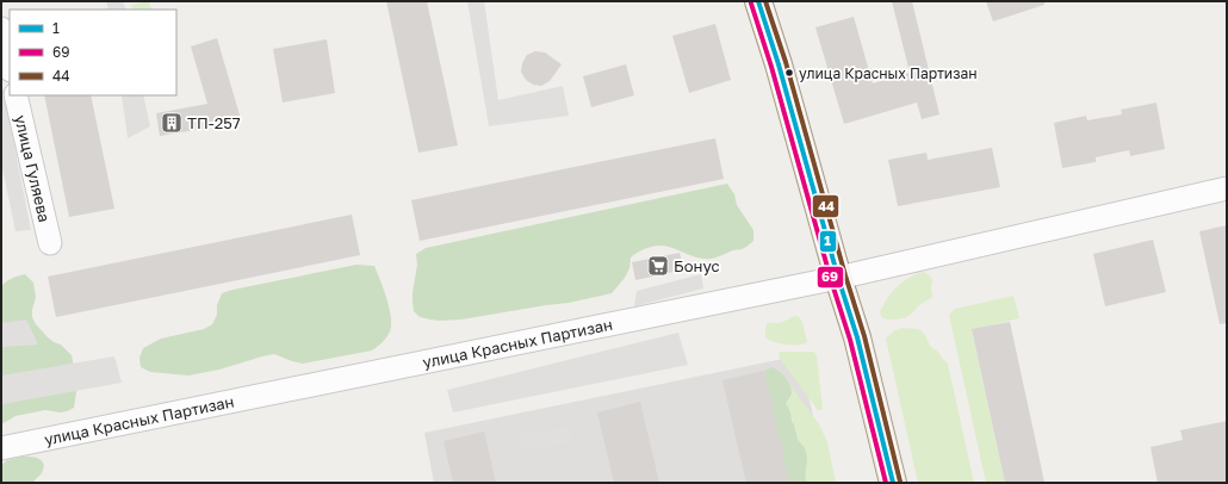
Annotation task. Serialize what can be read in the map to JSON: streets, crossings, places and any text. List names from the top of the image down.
{
  "streets": {
    "street": ["улица Гуляева", "улица Красных Партизан"]
  },
  "places": {
    "other": ["улица Красных Партизан"],
    "building": ["ТП-257"],
    "supermarket": ["Бонус"]
  },
  "lines": ["transit line 1", "transit line 44", "transit line 69"],
  "legend": ["1", "69", "44"]
}
